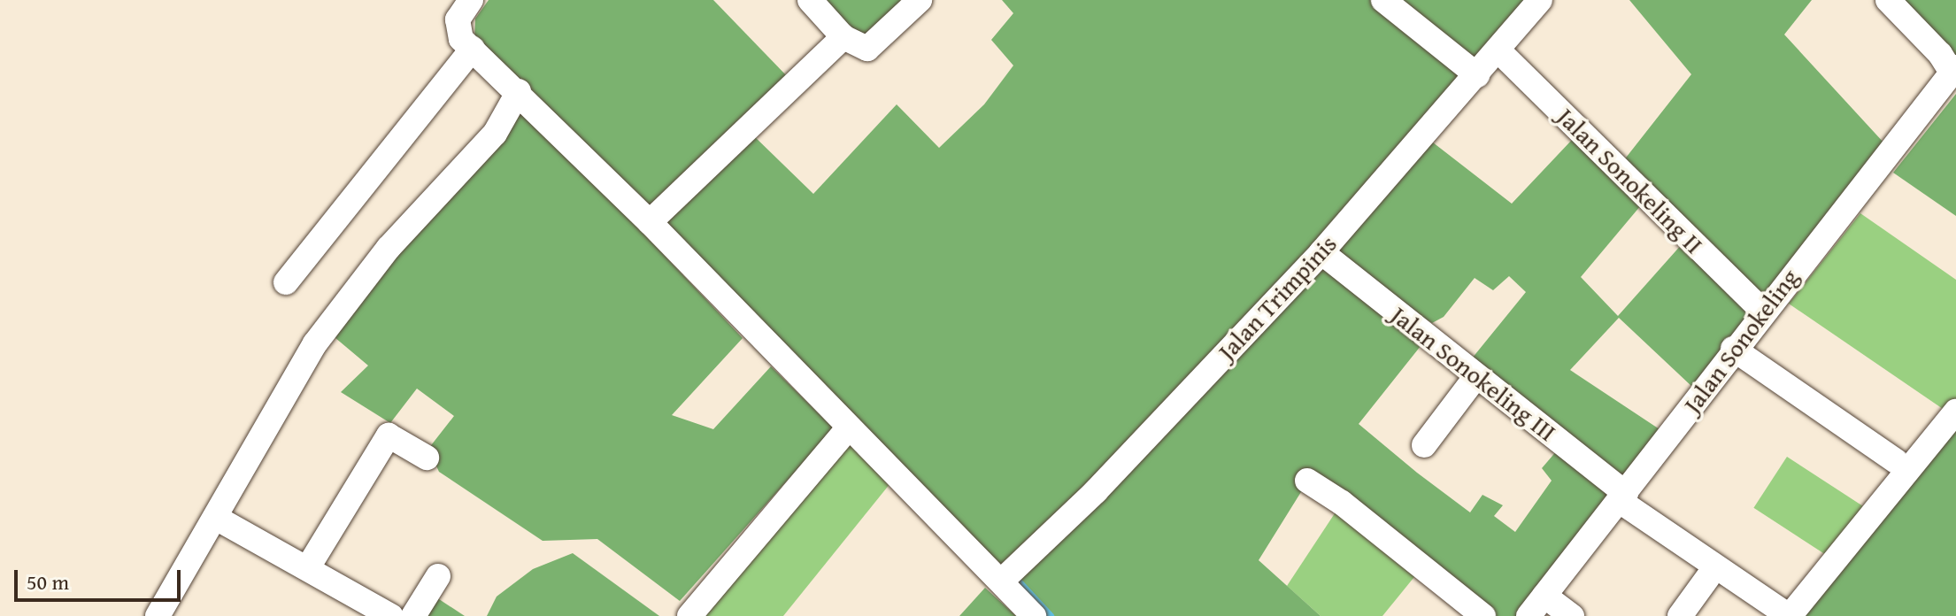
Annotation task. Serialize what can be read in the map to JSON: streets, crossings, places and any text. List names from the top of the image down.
{
  "streets": {
    "street": [
      "Jalan Sonokeling II",
      "Jalan Trimpinis",
      "Jalan Sonokeling",
      "Jalan Sonokeling III"
    ]
  },
  "crossings": [
    ["Jalan Sonokeling II", "Jalan Trimpinis"],
    ["Jalan Sonokeling II", "Jalan Sonokeling"],
    ["Jalan Trimpinis", "Jalan Sonokeling III"],
    ["Jalan Sonokeling", "Jalan Sonokeling III"]
  ],
  "scale_bar": "50 m"
}
